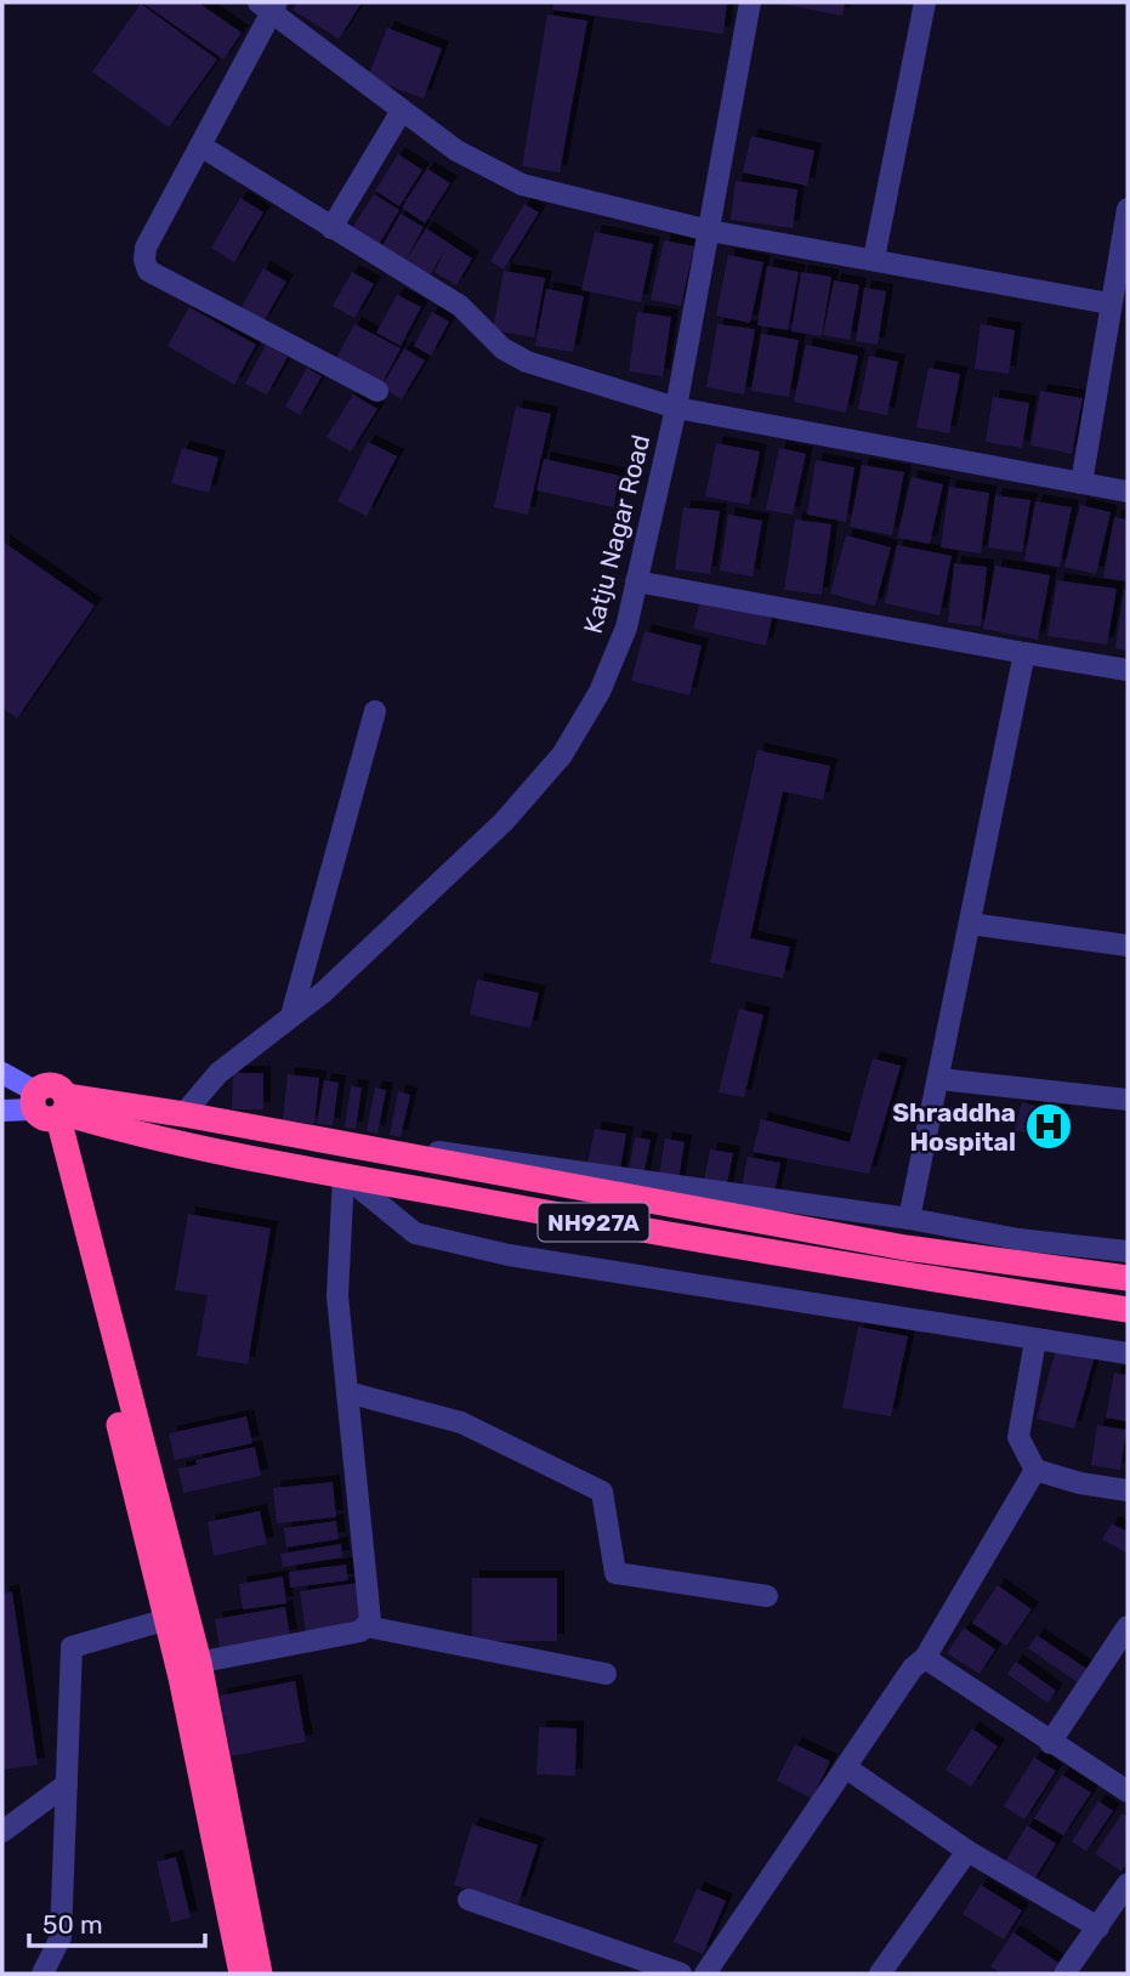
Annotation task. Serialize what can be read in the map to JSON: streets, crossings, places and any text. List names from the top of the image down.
{
  "streets": {
    "highway": ["NH927A"],
    "street": ["Katju Nagar Road"]
  },
  "crossings": [
    ["Katju Nagar Road", "NH927A"]
  ],
  "places": {
    "hospital": ["Shraddha Hospital"]
  },
  "scale_bar": "50 m"
}
